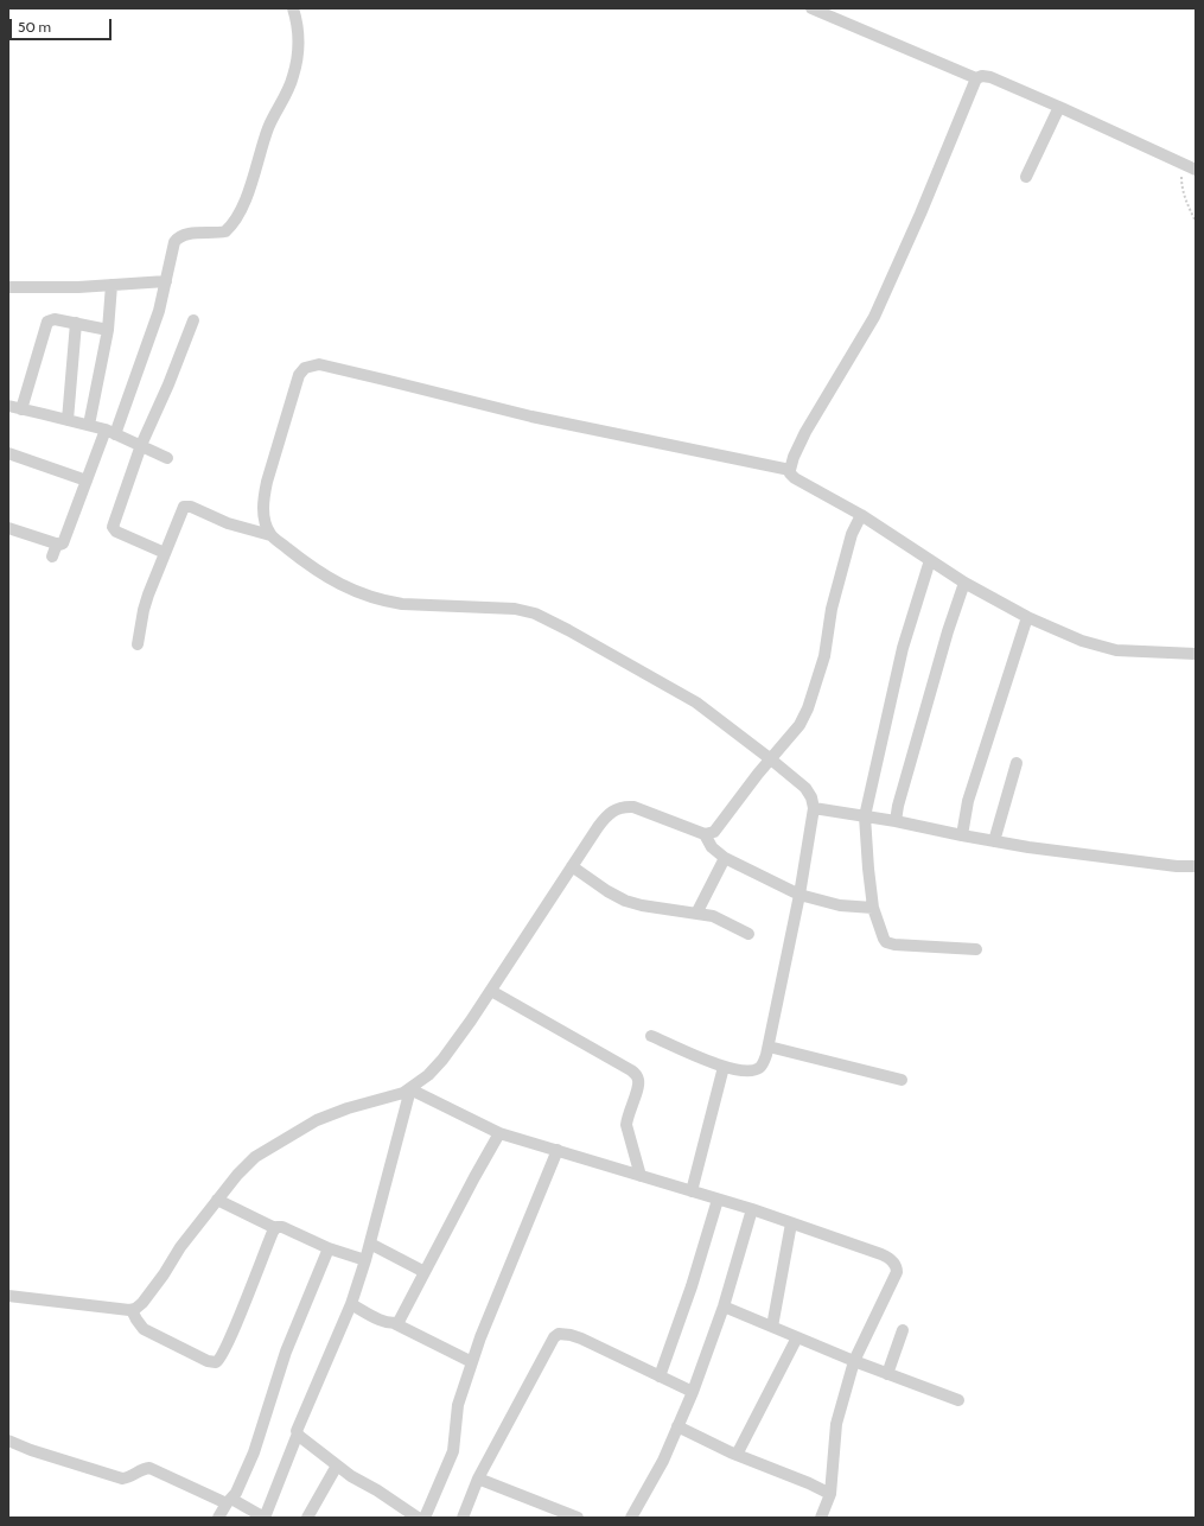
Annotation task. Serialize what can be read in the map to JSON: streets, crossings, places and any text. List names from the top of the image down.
{
  "scale_bar": "50 m"
}
